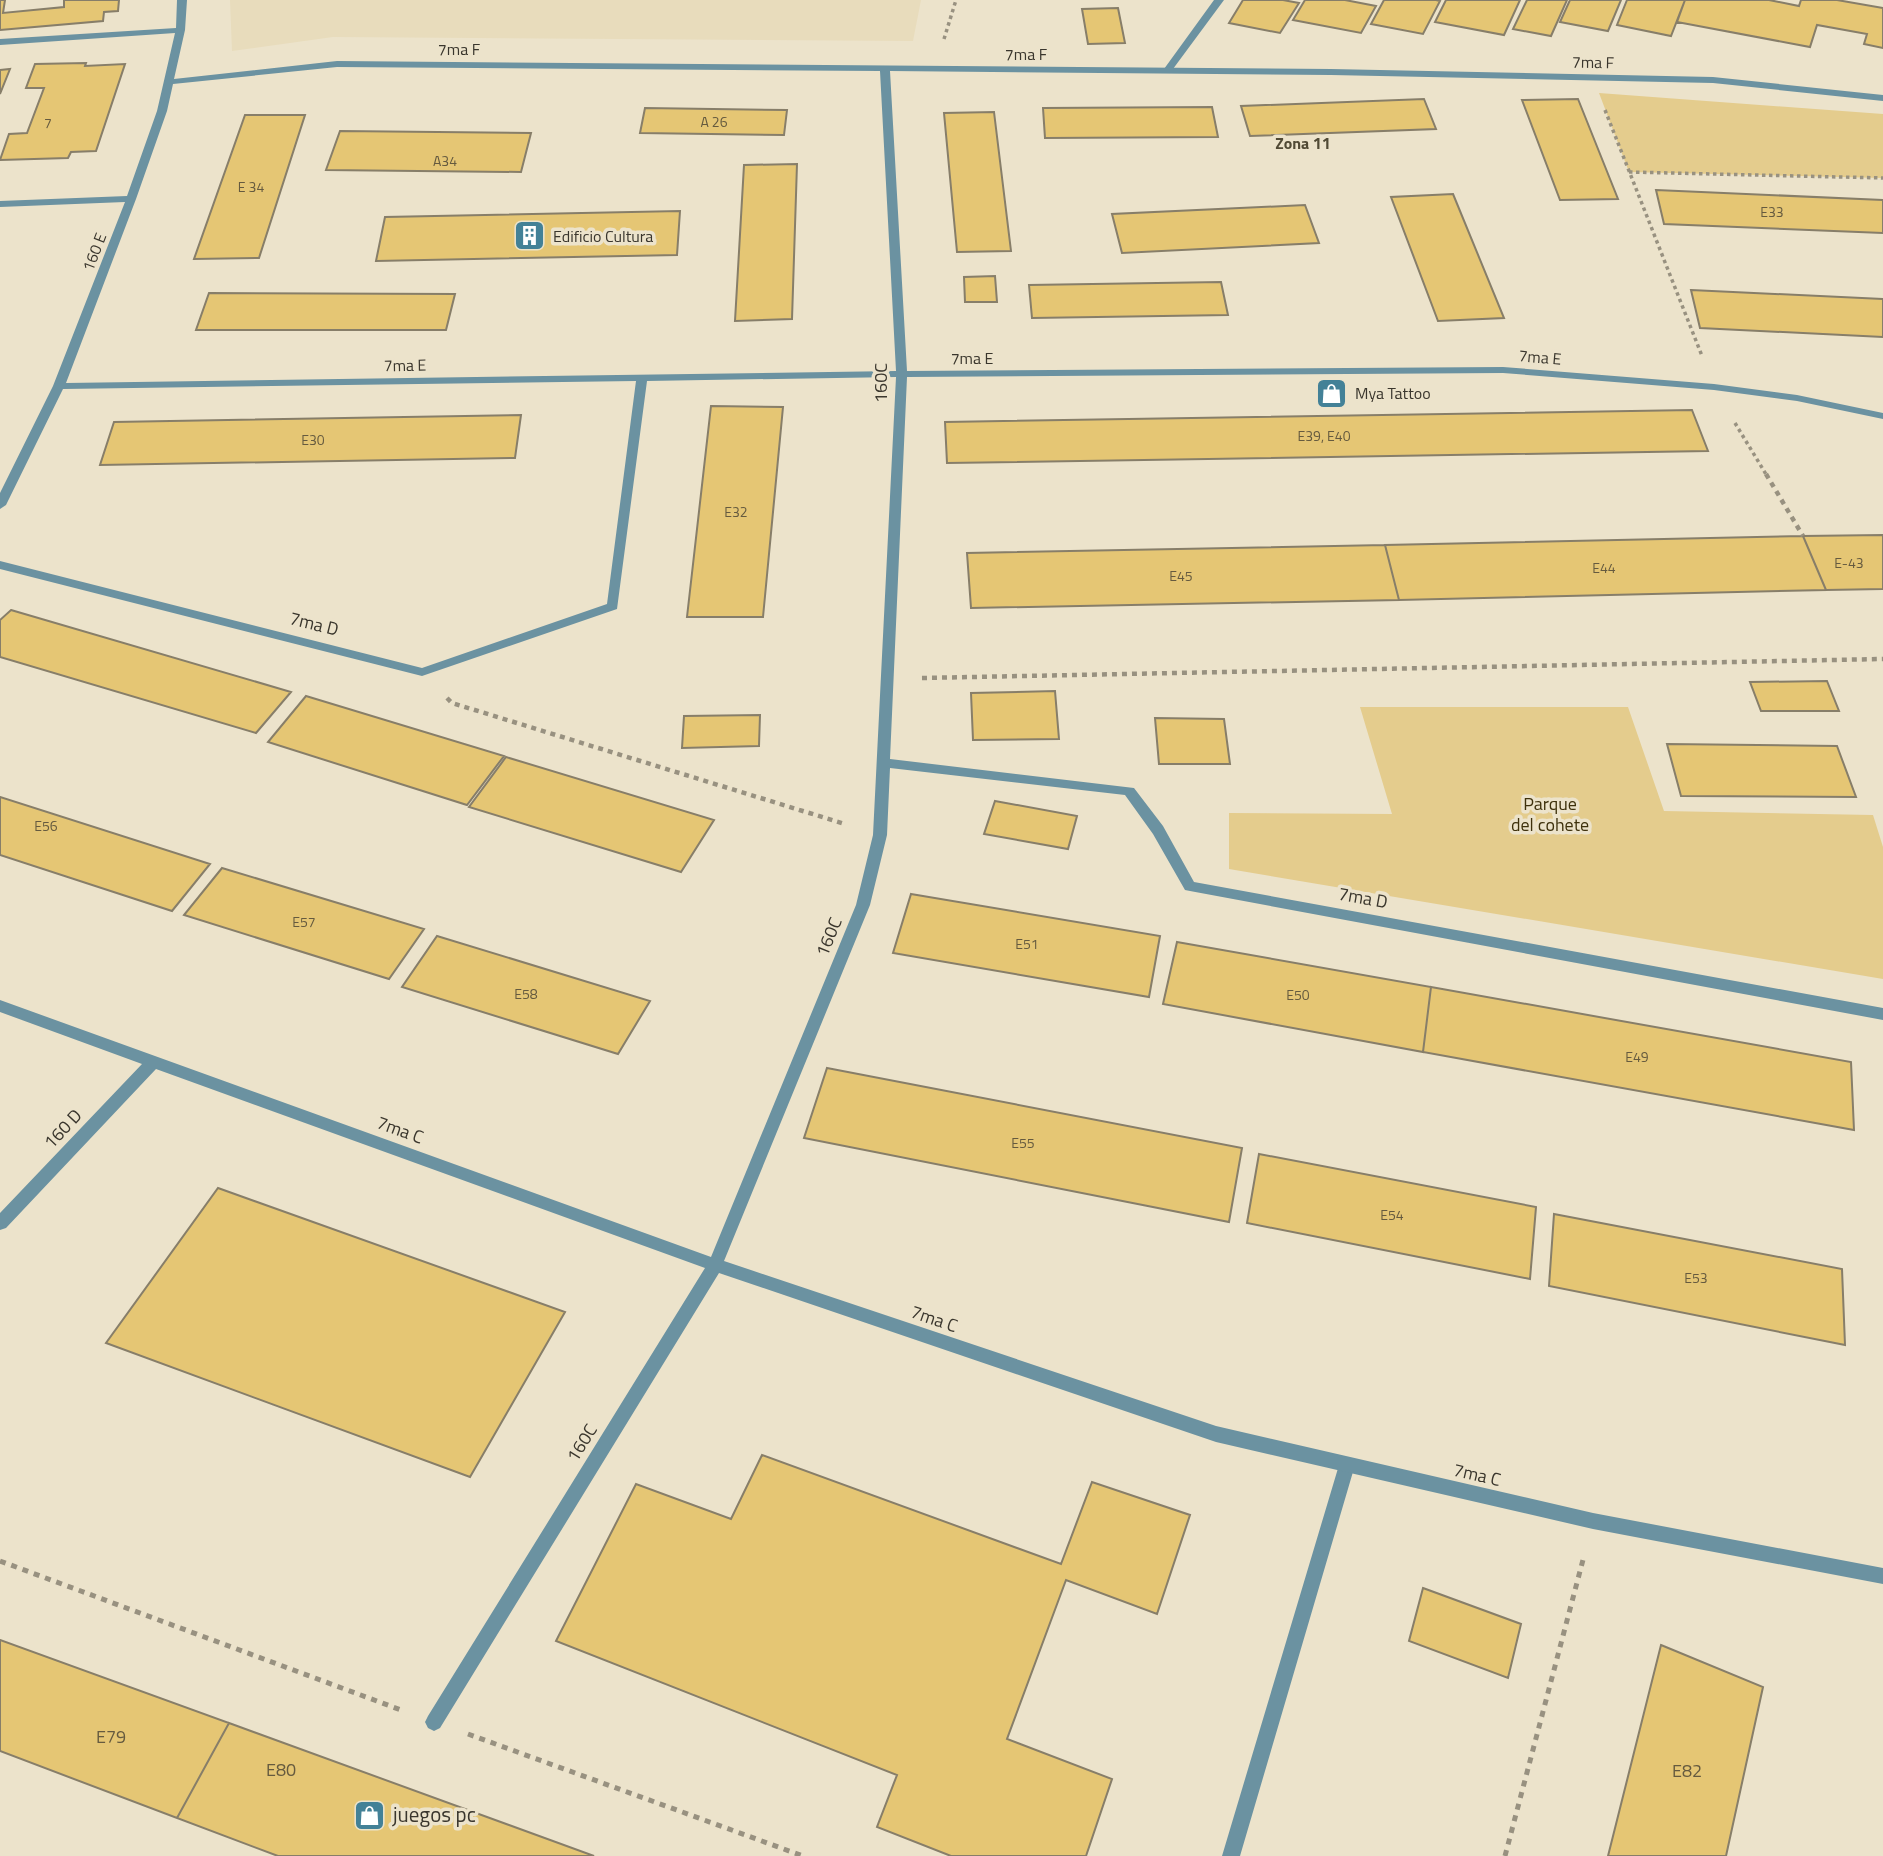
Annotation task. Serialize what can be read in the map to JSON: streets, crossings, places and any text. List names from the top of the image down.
{
  "streets": {
    "street": [
      "7ma F",
      "160 E",
      "7ma E",
      "160C",
      "7ma D",
      "160 D",
      "7ma C"
    ]
  },
  "crossings": [
    ["7ma F", "160 E"],
    ["7ma F", "160C"],
    ["160 E", "7ma E"],
    ["7ma E", "160C"],
    ["160C", "7ma D"],
    ["160C", "7ma C"],
    ["160 D", "7ma C"]
  ],
  "districts": ["Zona 11"],
  "parks": ["Parque del cohete"],
  "places": {
    "building": ["Edificio Cultura"],
    "shop": ["Mya Tattoo", "juegos pc"]
  },
  "house_numbers": [
    "A 26",
    "7",
    "A34",
    "E 34",
    "E33",
    "E39, E40",
    "E30",
    "E32",
    "E-43",
    "E44",
    "E45",
    "E56",
    "E57",
    "E51",
    "E58",
    "E50",
    "E49",
    "E55",
    "E54",
    "E53",
    "E79",
    "E80",
    "E82"
  ]
}
